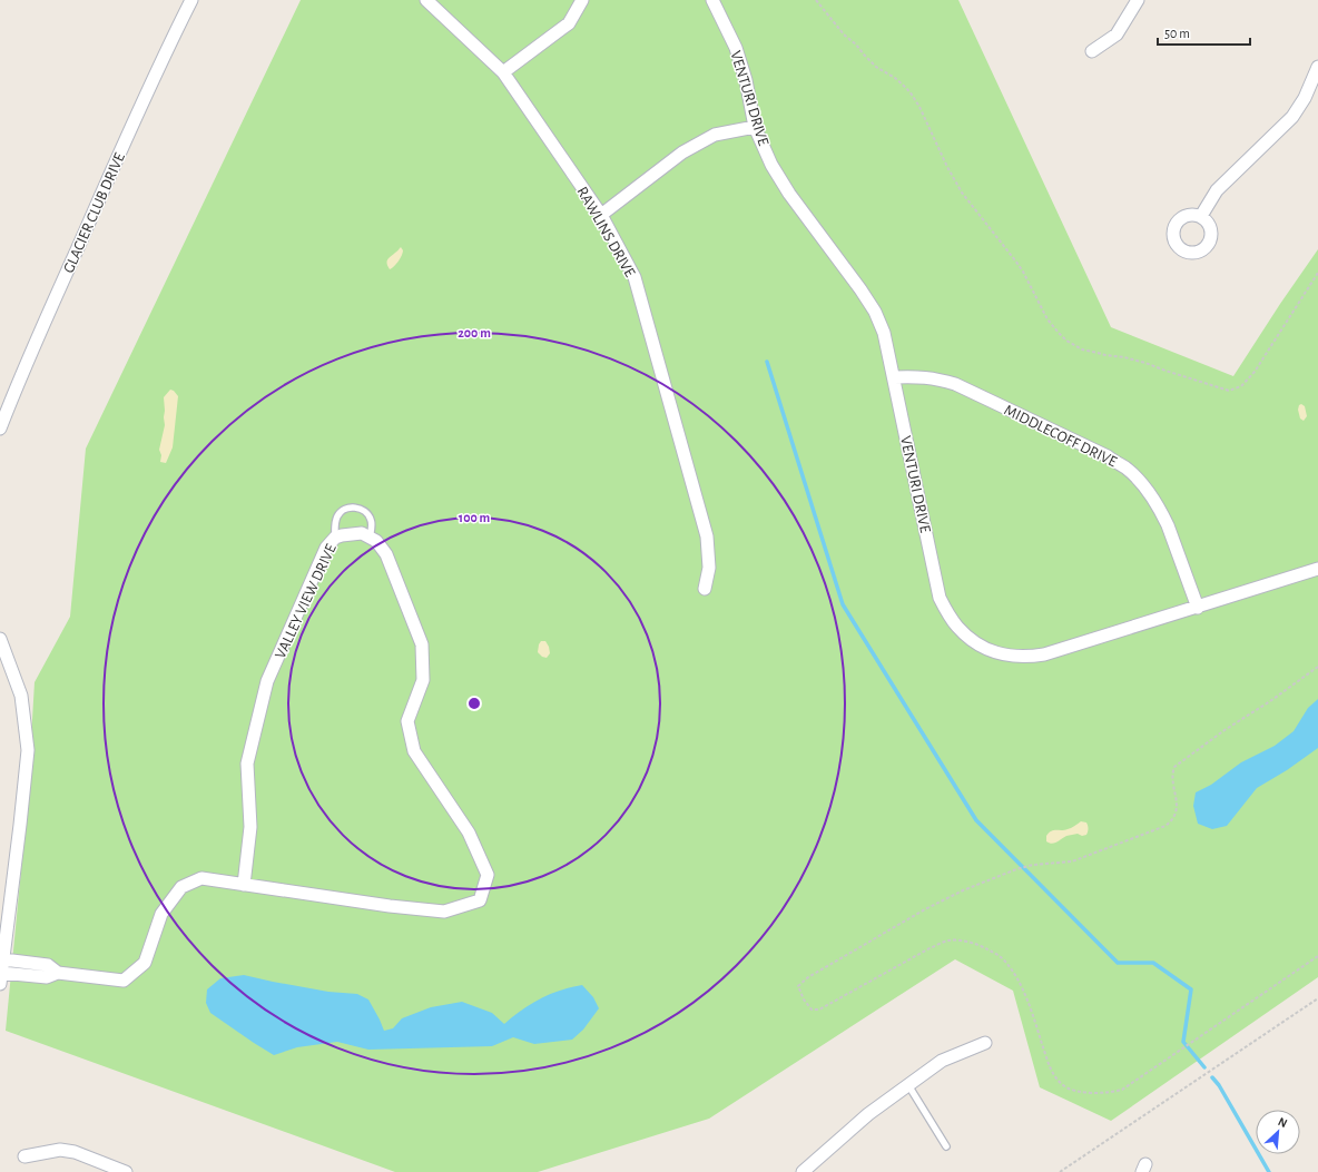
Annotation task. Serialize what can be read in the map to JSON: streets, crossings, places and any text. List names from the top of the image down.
{
  "streets": {
    "street": [
      "VENTURI DRIVE",
      "GLACIER CLUB DRIVE",
      "RAWLINS DRIVE",
      "MIDDLECOFF DRIVE",
      "VALLEY VIEW DRIVE"
    ]
  },
  "crossings": [
    ["VENTURI DRIVE", "MIDDLECOFF DRIVE"]
  ],
  "scale_bar": "50 m",
  "north": "top right",
  "rings": ["200 m", "100 m"]
}
